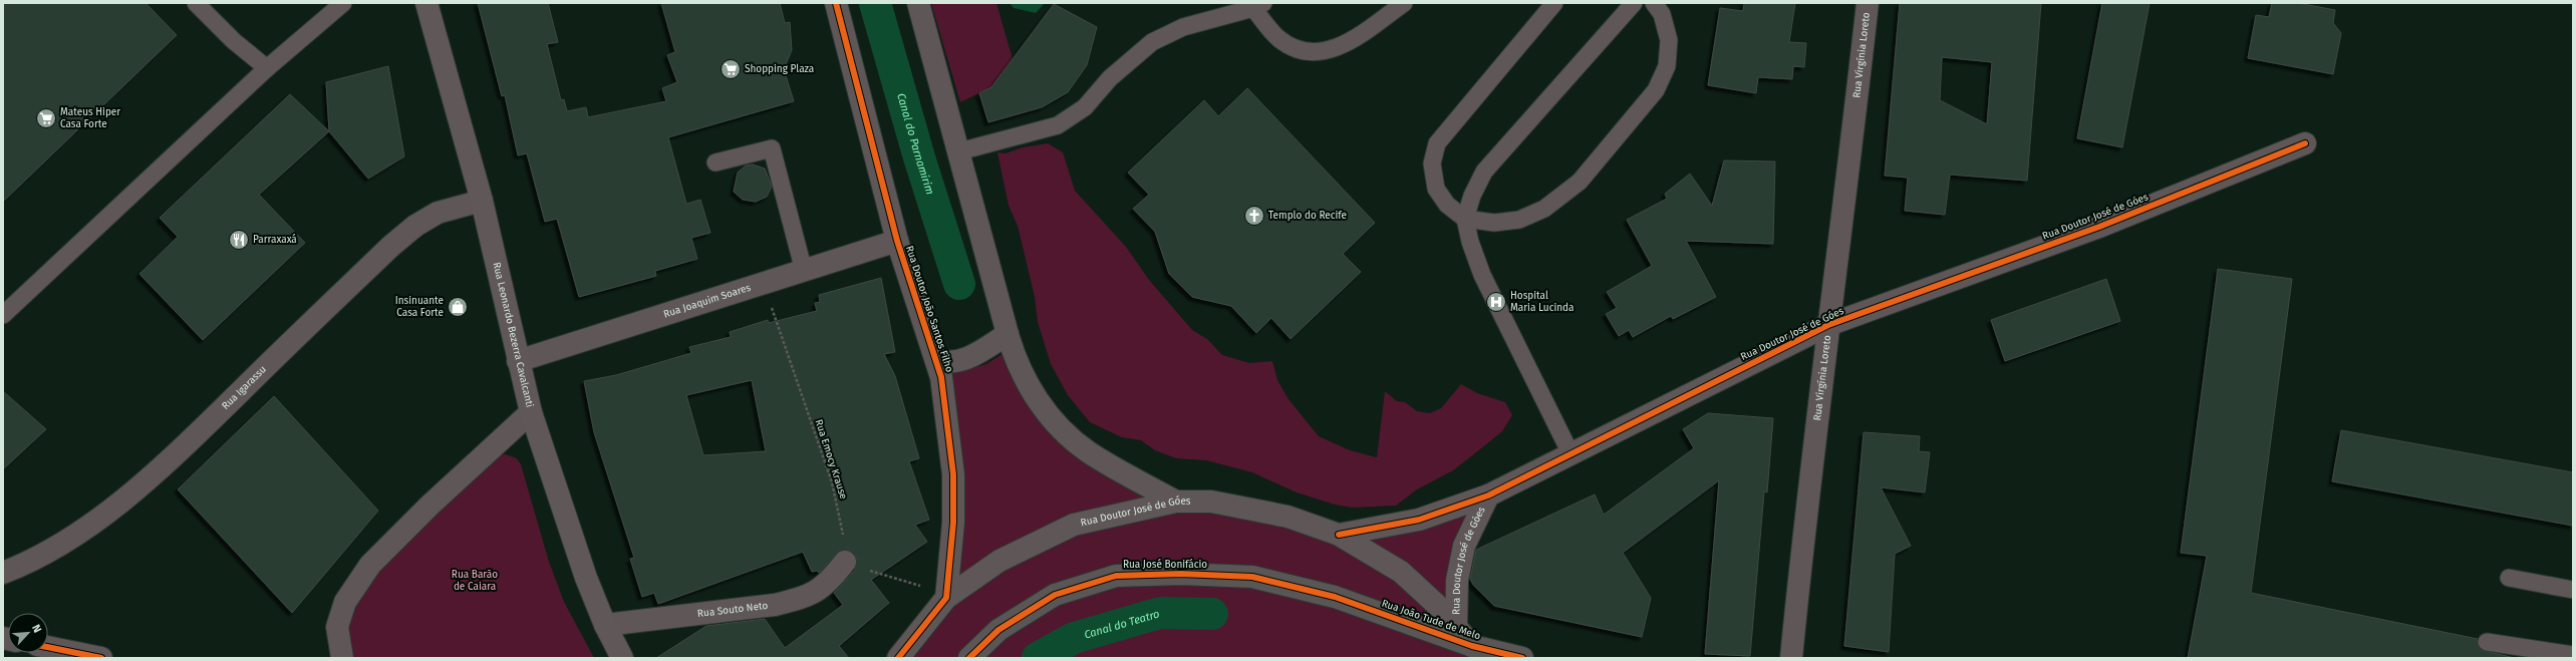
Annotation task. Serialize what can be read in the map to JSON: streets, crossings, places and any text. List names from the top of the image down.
{
  "streets": {
    "main road": ["Rua Leonardo Bezerra Cavalcanti", "Rua José Bonifácio", "Rua João Tude de Melo"],
    "street": [
      "Rua Virgínia Loreto",
      "Rua Doutor José de Góes",
      "Rua Joaquim Soares",
      "Rua Doutor João Santos Filho",
      "Rua Igarassu",
      "Rua Souto Neto"
    ],
    "path": ["Rua Emocy Krause"]
  },
  "crossings": [
    ["Rua Virgínia Loreto", "Rua Doutor José de Góes"],
    ["Rua Doutor José de Góes", "Rua Doutor João Santos Filho"],
    ["Rua Doutor José de Góes", "Rua João Tude de Melo"],
    ["Rua Joaquim Soares", "Rua Doutor João Santos Filho"],
    ["Rua Joaquim Soares", "Rua Leonardo Bezerra Cavalcanti"],
    ["Rua Joaquim Soares", "Rua Emocy Krause"],
    ["Rua Leonardo Bezerra Cavalcanti", "Rua Igarassu"],
    ["Rua Leonardo Bezerra Cavalcanti", "Rua Souto Neto"],
    ["Rua Emocy Krause", "Rua Souto Neto"],
    ["Rua José Bonifácio", "Rua João Tude de Melo"]
  ],
  "water": ["Canal do Parnamirim", "Canal do Teatro"],
  "parks": ["Rua Barão de Caiara"],
  "places": {
    "supermarket": ["Shopping Plaza", "Mateus Hiper Casa Forte"],
    "church": ["Templo do Recife"],
    "restaurant": ["Parraxaxá"],
    "hospital": ["Hospital Maria Lucinda"],
    "shop": ["Insinuante Casa Forte"]
  },
  "north": "top right"
}
